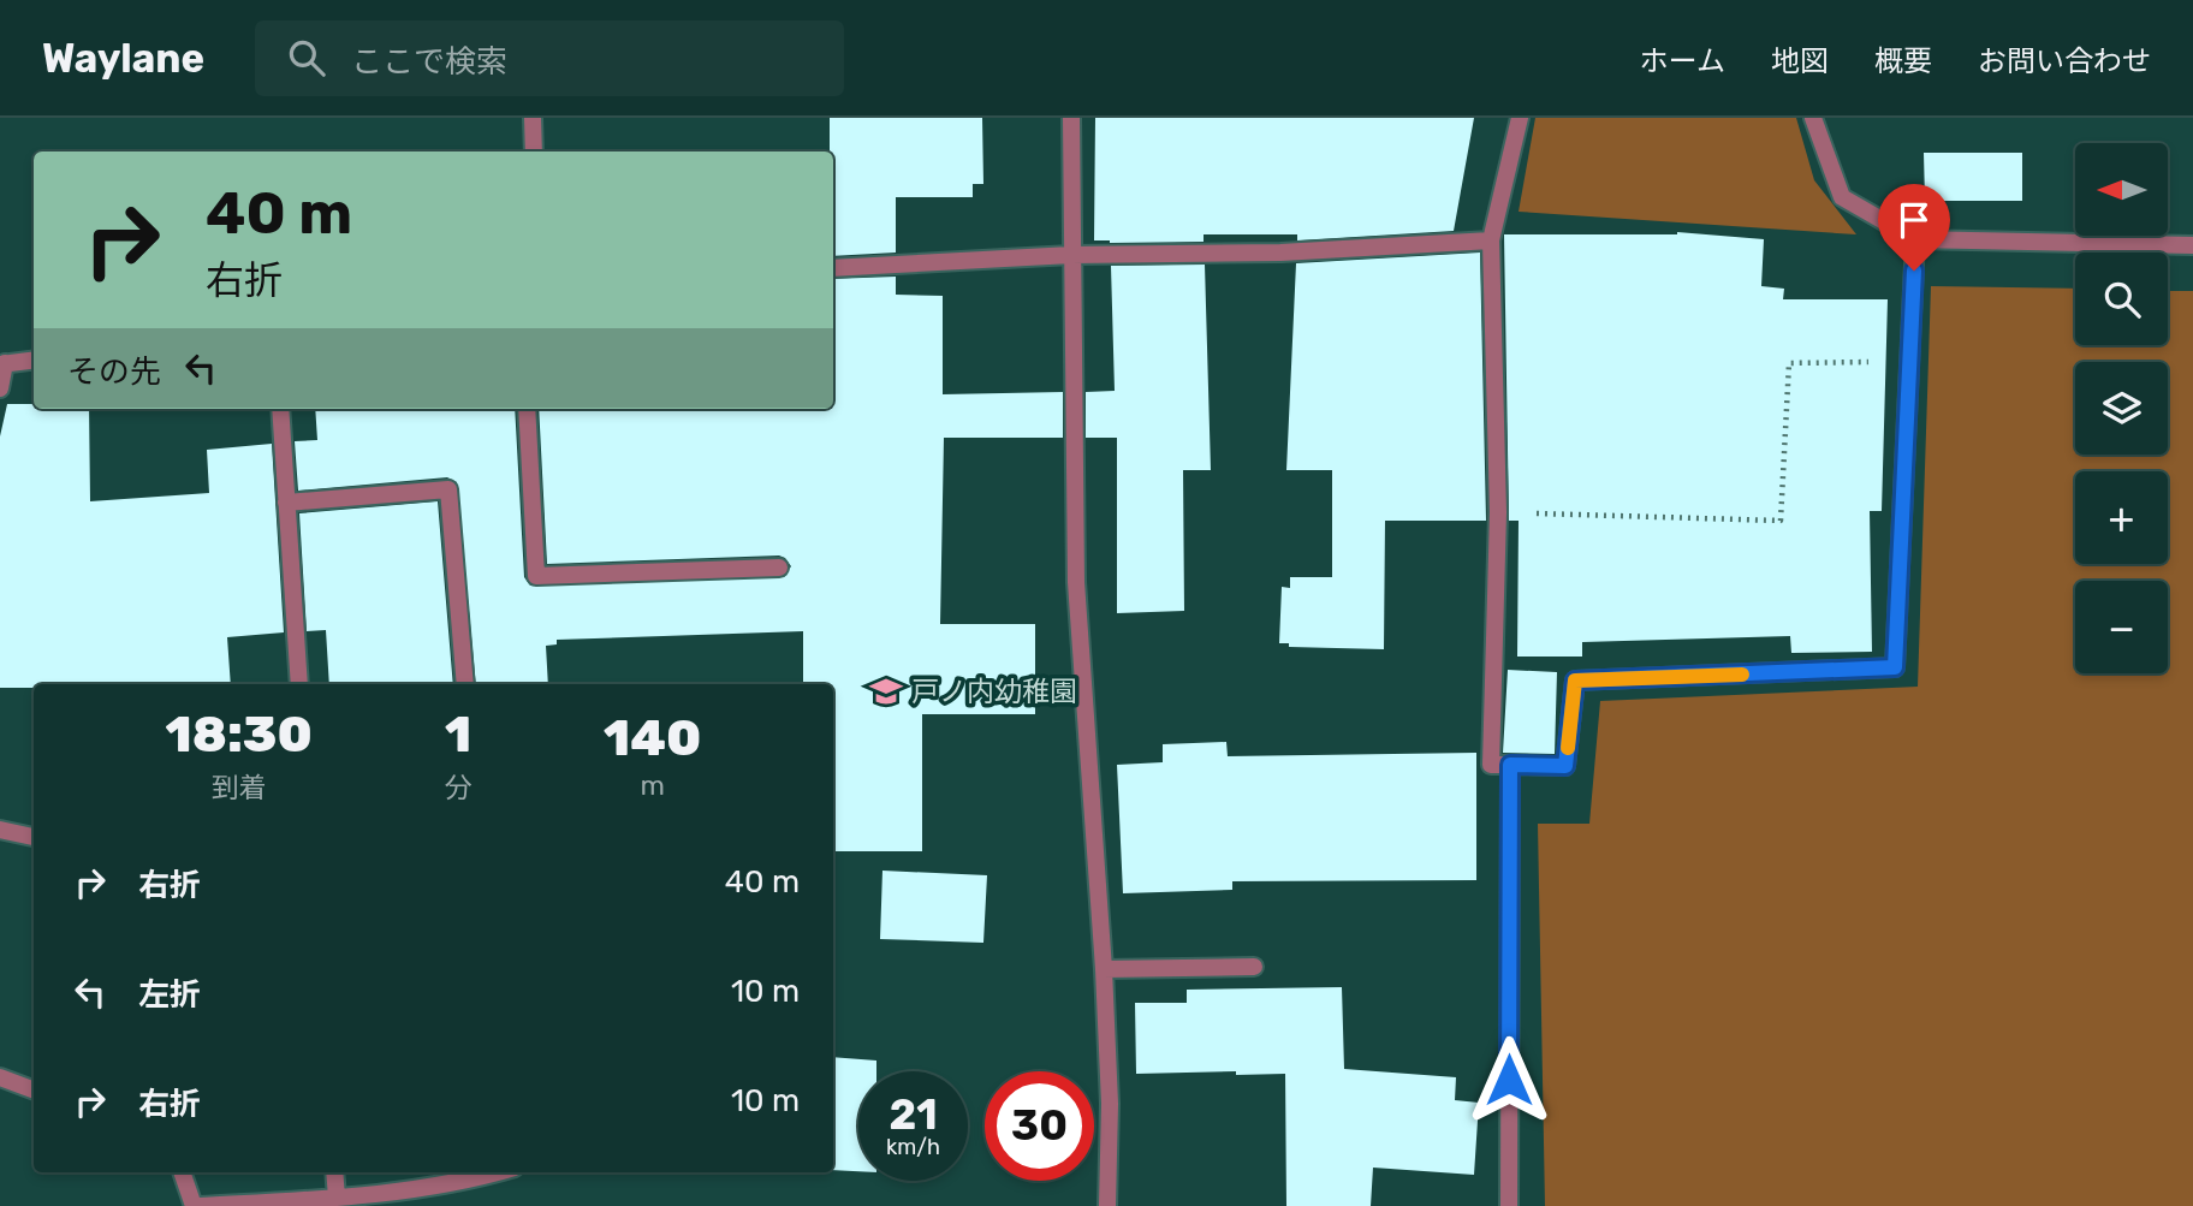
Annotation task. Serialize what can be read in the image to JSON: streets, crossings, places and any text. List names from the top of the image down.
{
  "places": {
    "school or university": ["戸ノ内幼稚園"]
  },
  "north": "left",
  "page": {
    "header": "Waylane",
    "search": "ここで検索",
    "nav": [
      "ホーム",
      "地図",
      "概要",
      "お問い合わせ"
    ],
    "map_buttons": ["+", "−"],
    "turn": ["40 m", "右折"],
    "then": "その先",
    "eta": [
      "18:30",
      "到着",
      "1",
      "分",
      "140",
      "m"
    ],
    "list": [
      {
        "name": "右折",
        "value": "40 m"
      },
      {
        "name": "左折",
        "value": "10 m"
      },
      {
        "name": "右折",
        "value": "10 m"
      }
    ],
    "speed": "21 km/h",
    "limit": "30"
  }
}
